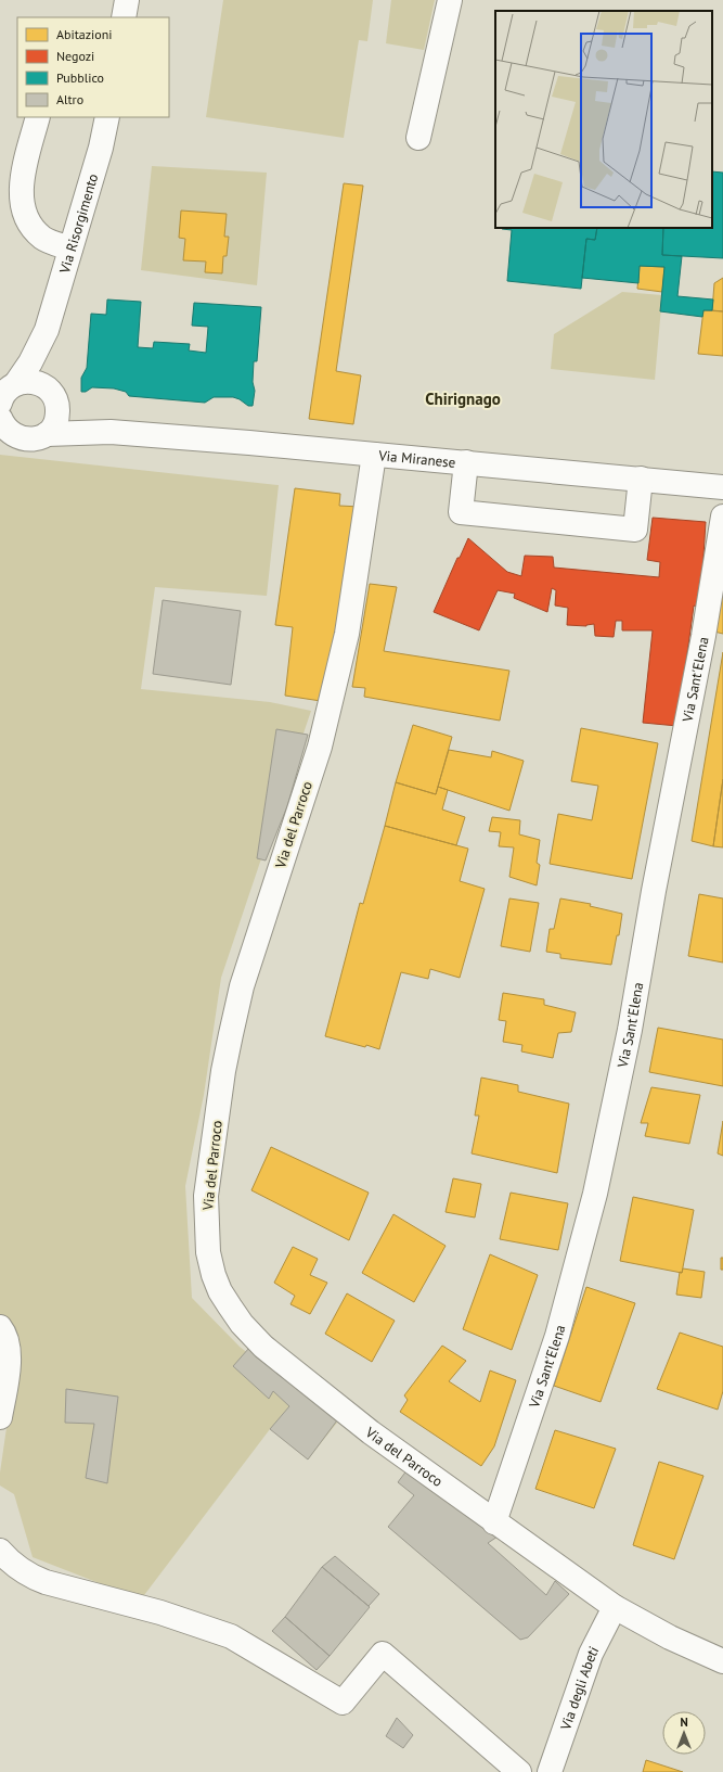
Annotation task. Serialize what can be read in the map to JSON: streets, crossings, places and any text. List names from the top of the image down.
{
  "streets": {
    "street": [
      "Via Risorgimento",
      "Via Miranese",
      "Via Sant'Elena",
      "Via del Parroco",
      "Via degli Abeti"
    ]
  },
  "crossings": [
    ["Via Risorgimento", "Via Miranese"],
    ["Via Miranese", "Via del Parroco"],
    ["Via Sant'Elena", "Via del Parroco"],
    ["Via del Parroco", "Via degli Abeti"]
  ],
  "districts": ["Chirignago"],
  "legend": [
    "Abitazioni",
    "Negozi",
    "Pubblico",
    "Altro"
  ],
  "north": "top"
}
